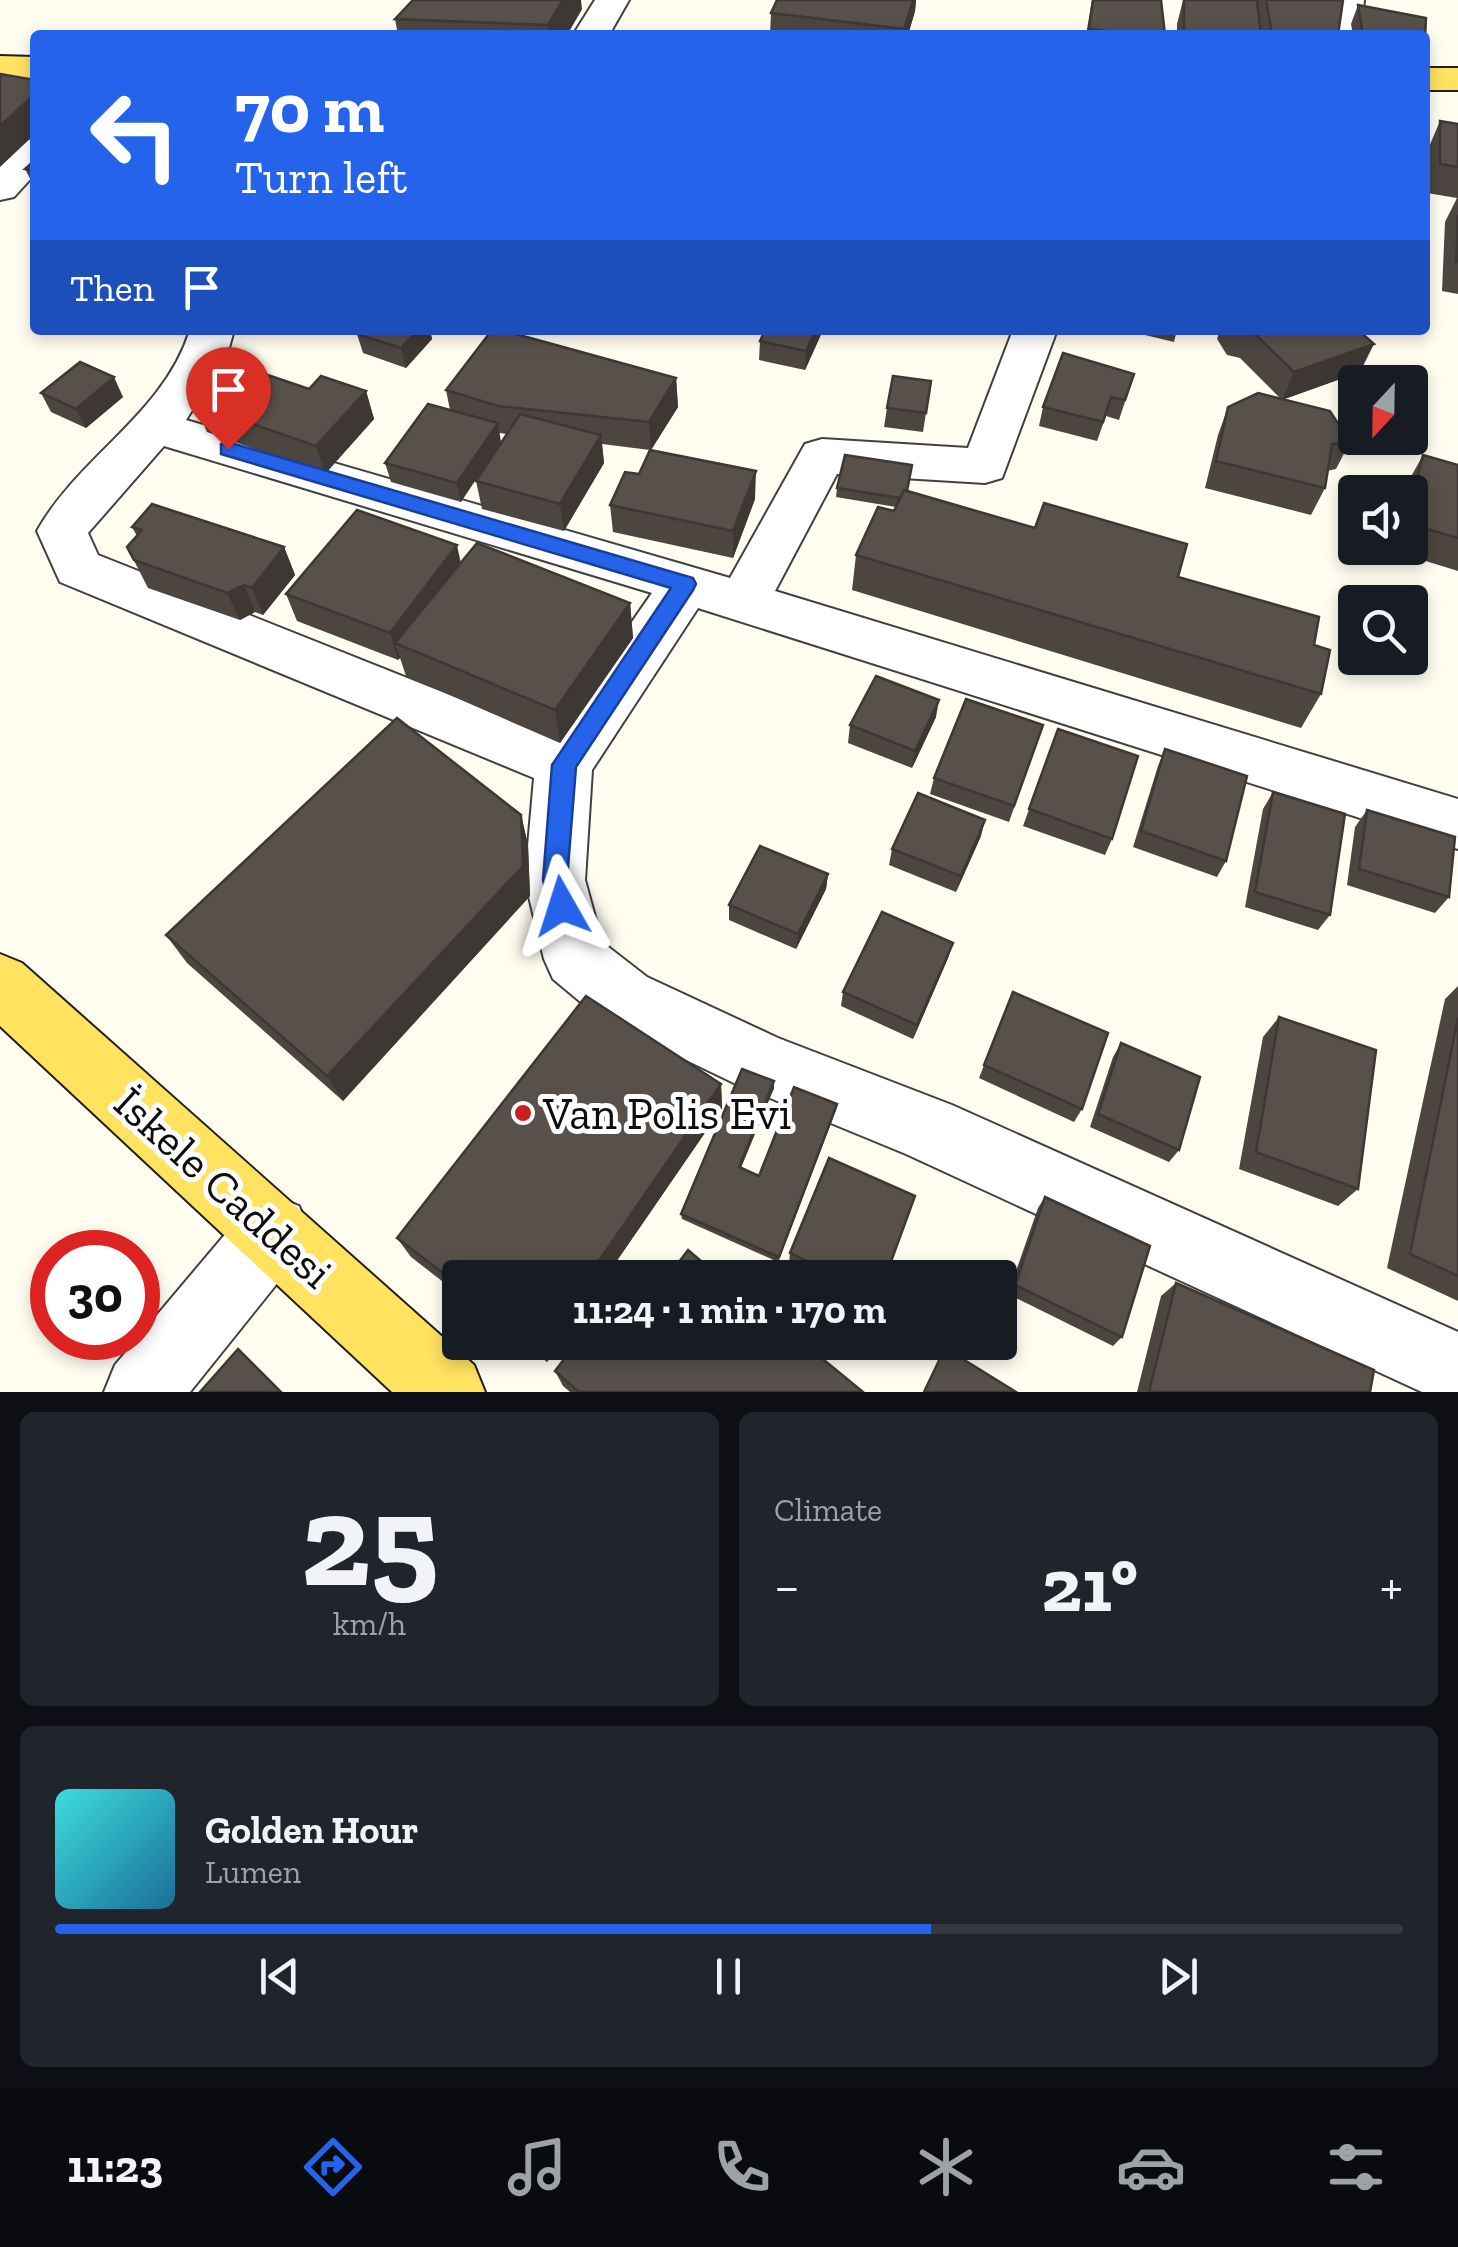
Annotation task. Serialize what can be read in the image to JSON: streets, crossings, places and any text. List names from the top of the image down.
{
  "streets": {
    "main road": ["İskele Caddesi"]
  },
  "places": ["Van Polis Evi"],
  "north": "bottom",
  "page": {
    "turn": ["70 m", "Turn left"],
    "then": "Then",
    "limit": "30",
    "trip": "11:24 · 1 min · 170 m",
    "tile": [
      ["25", "km/h"],
      "Climate"
    ],
    "heat": ["−", "21°", "+"],
    "song": ["Golden Hour", "Lumen"],
    "tabs": "11:23"
  }
}
